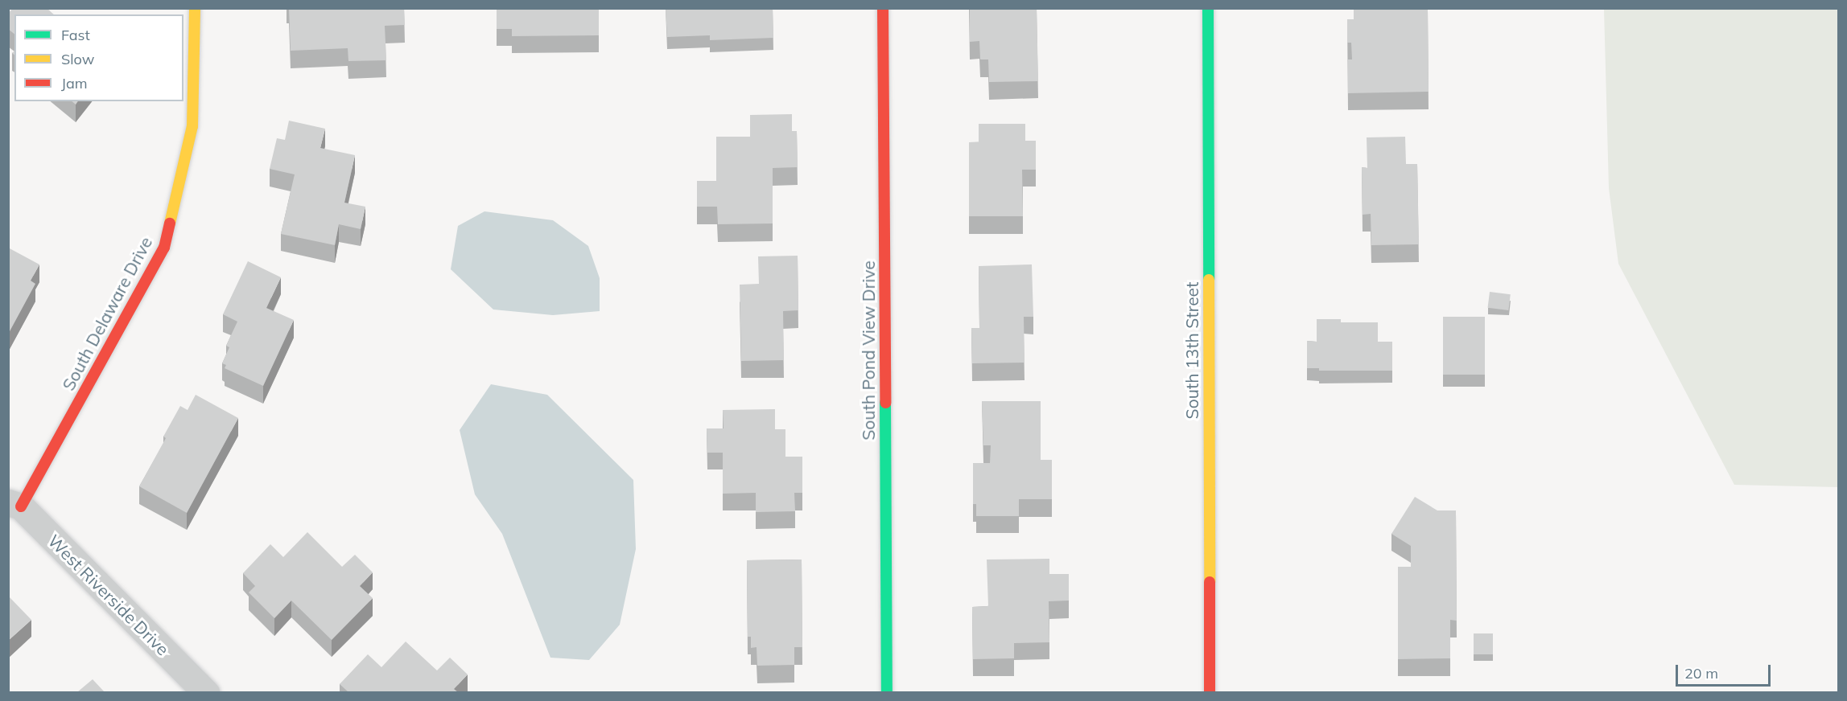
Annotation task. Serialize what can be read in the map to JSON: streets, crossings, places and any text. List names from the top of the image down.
{
  "streets": {
    "street": [
      "South Delaware Drive",
      "South Pond View Drive",
      "South 13th Street",
      "West Riverside Drive"
    ]
  },
  "crossings": [
    ["South Delaware Drive", "West Riverside Drive"]
  ],
  "legend": ["Fast", "Slow", "Jam"],
  "scale_bar": "20 m"
}
